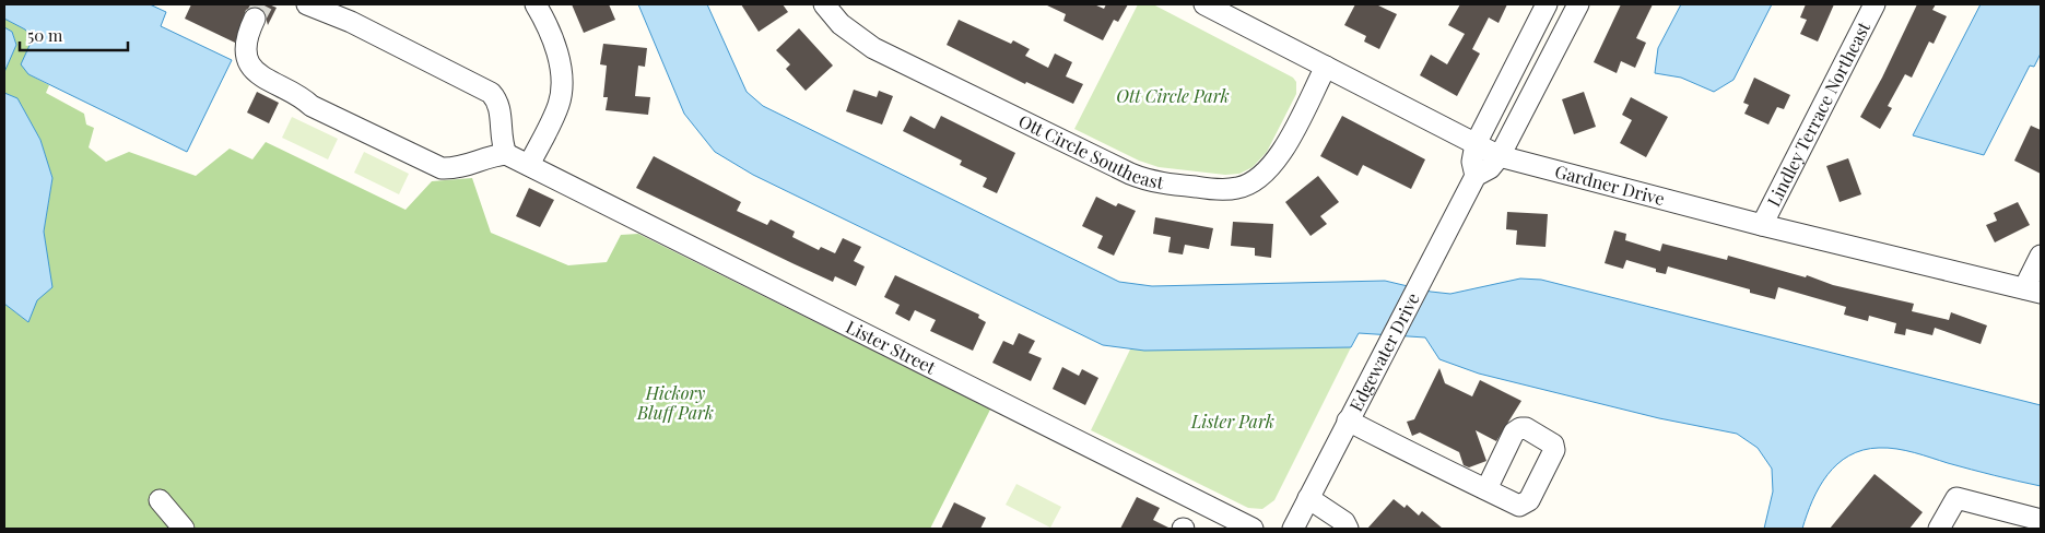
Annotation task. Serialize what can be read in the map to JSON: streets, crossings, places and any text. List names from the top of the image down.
{
  "streets": {
    "street": [
      "Lindley Terrace Northeast",
      "Ott Circle Southeast",
      "Gardner Drive",
      "Lister Street",
      "Edgewater Drive"
    ]
  },
  "crossings": [
    ["Lindley Terrace Northeast", "Gardner Drive"],
    ["Ott Circle Southeast", "Gardner Drive"],
    ["Gardner Drive", "Edgewater Drive"]
  ],
  "parks": ["Ott Circle Park", "Hickory Bluff Park", "Lister Park"],
  "scale_bar": "50 m"
}
